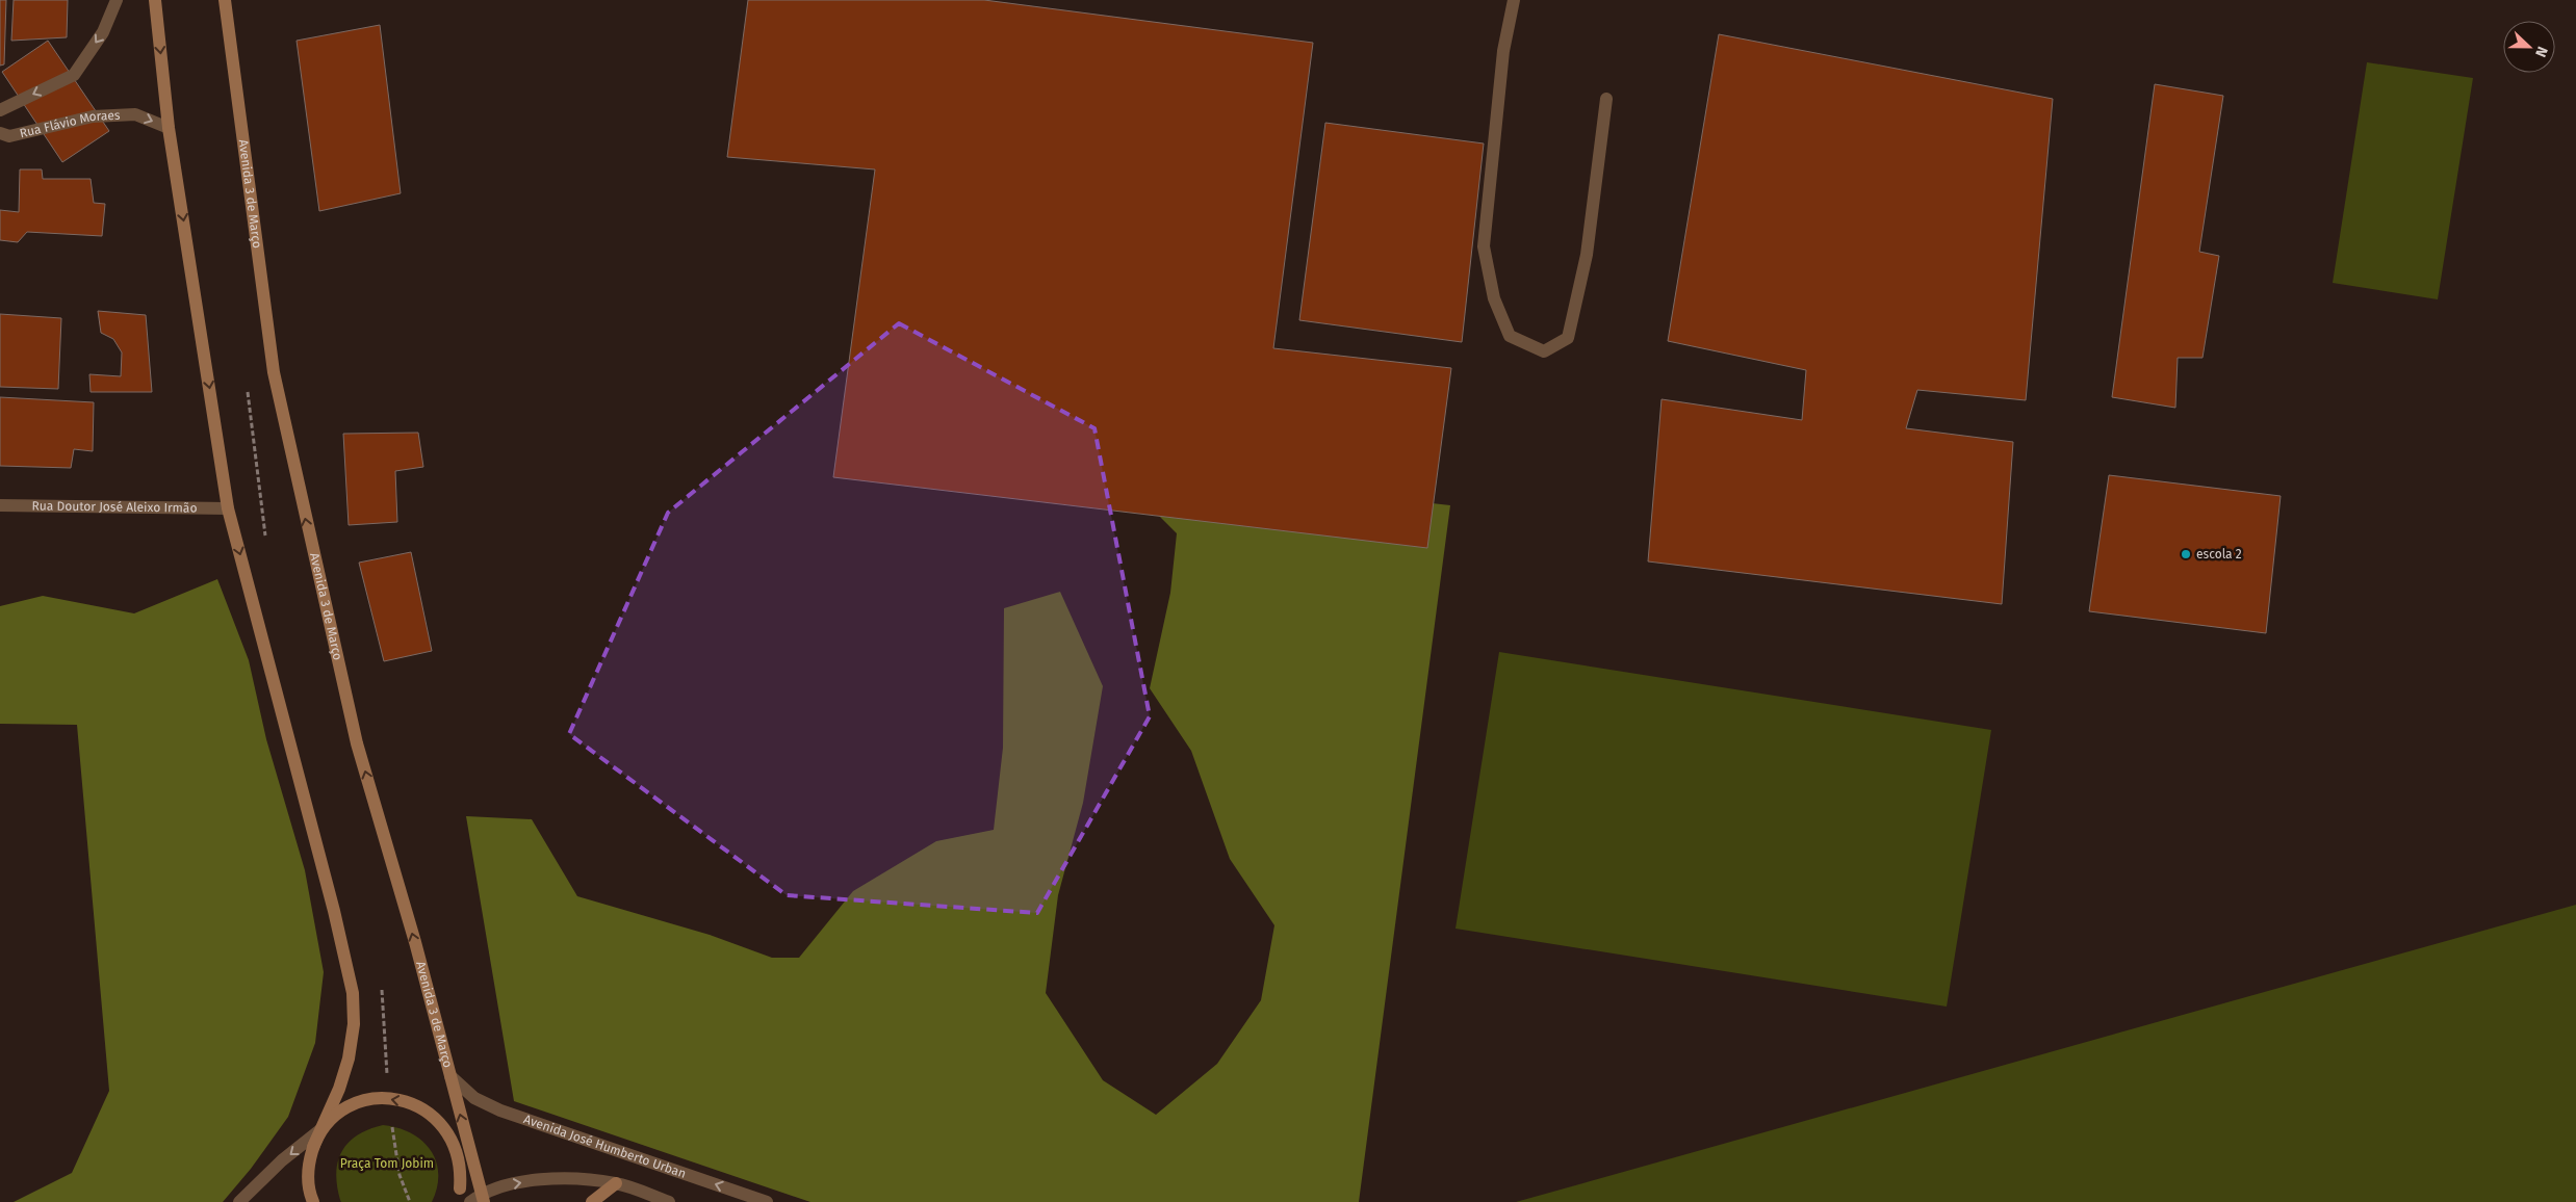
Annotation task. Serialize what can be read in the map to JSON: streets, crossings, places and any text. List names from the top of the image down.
{
  "streets": {
    "main road": ["Avenida 3 de Março"],
    "street": ["Rua Flávio Moraes", "Rua Doutor José Aleixo Irmão", "Avenida José Humberto Urban"]
  },
  "crossings": [
    ["Avenida 3 de Março", "Avenida José Humberto Urban"]
  ],
  "one_way": ["Rua Flávio Moraes", "Avenida José Humberto Urban"],
  "parks": ["Praça Tom Jobim"],
  "places": ["escola 2"],
  "north": "right"
}
